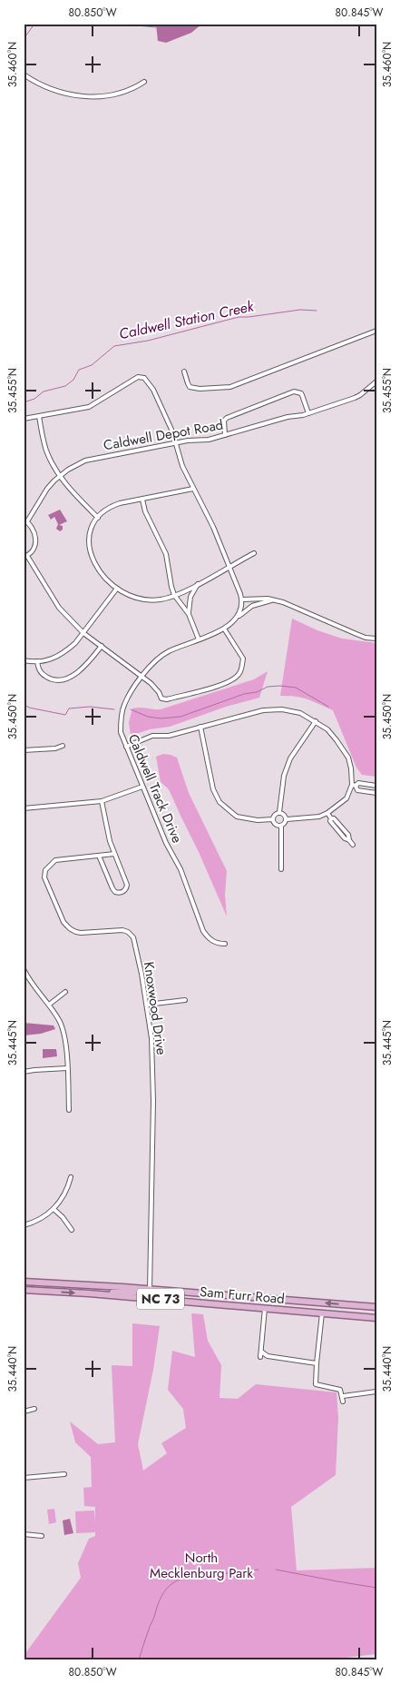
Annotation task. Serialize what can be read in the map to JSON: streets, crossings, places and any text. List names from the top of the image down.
{
  "streets": {
    "main road": ["Sam Furr Road", "NC 73"],
    "street": ["Caldwell Depot Road", "Caldwell Track Drive", "Knoxwood Drive"]
  },
  "crossings": [
    ["Knoxwood Drive", "Sam Furr Road"]
  ],
  "water": ["Caldwell Station Creek"],
  "parks": ["North Mecklenburg Park"],
  "coordinates": [
    "80.850°W",
    "80.845°W",
    "35.460°N",
    "35.455°N",
    "35.450°N",
    "35.445°N",
    "35.440°N"
  ]
}
